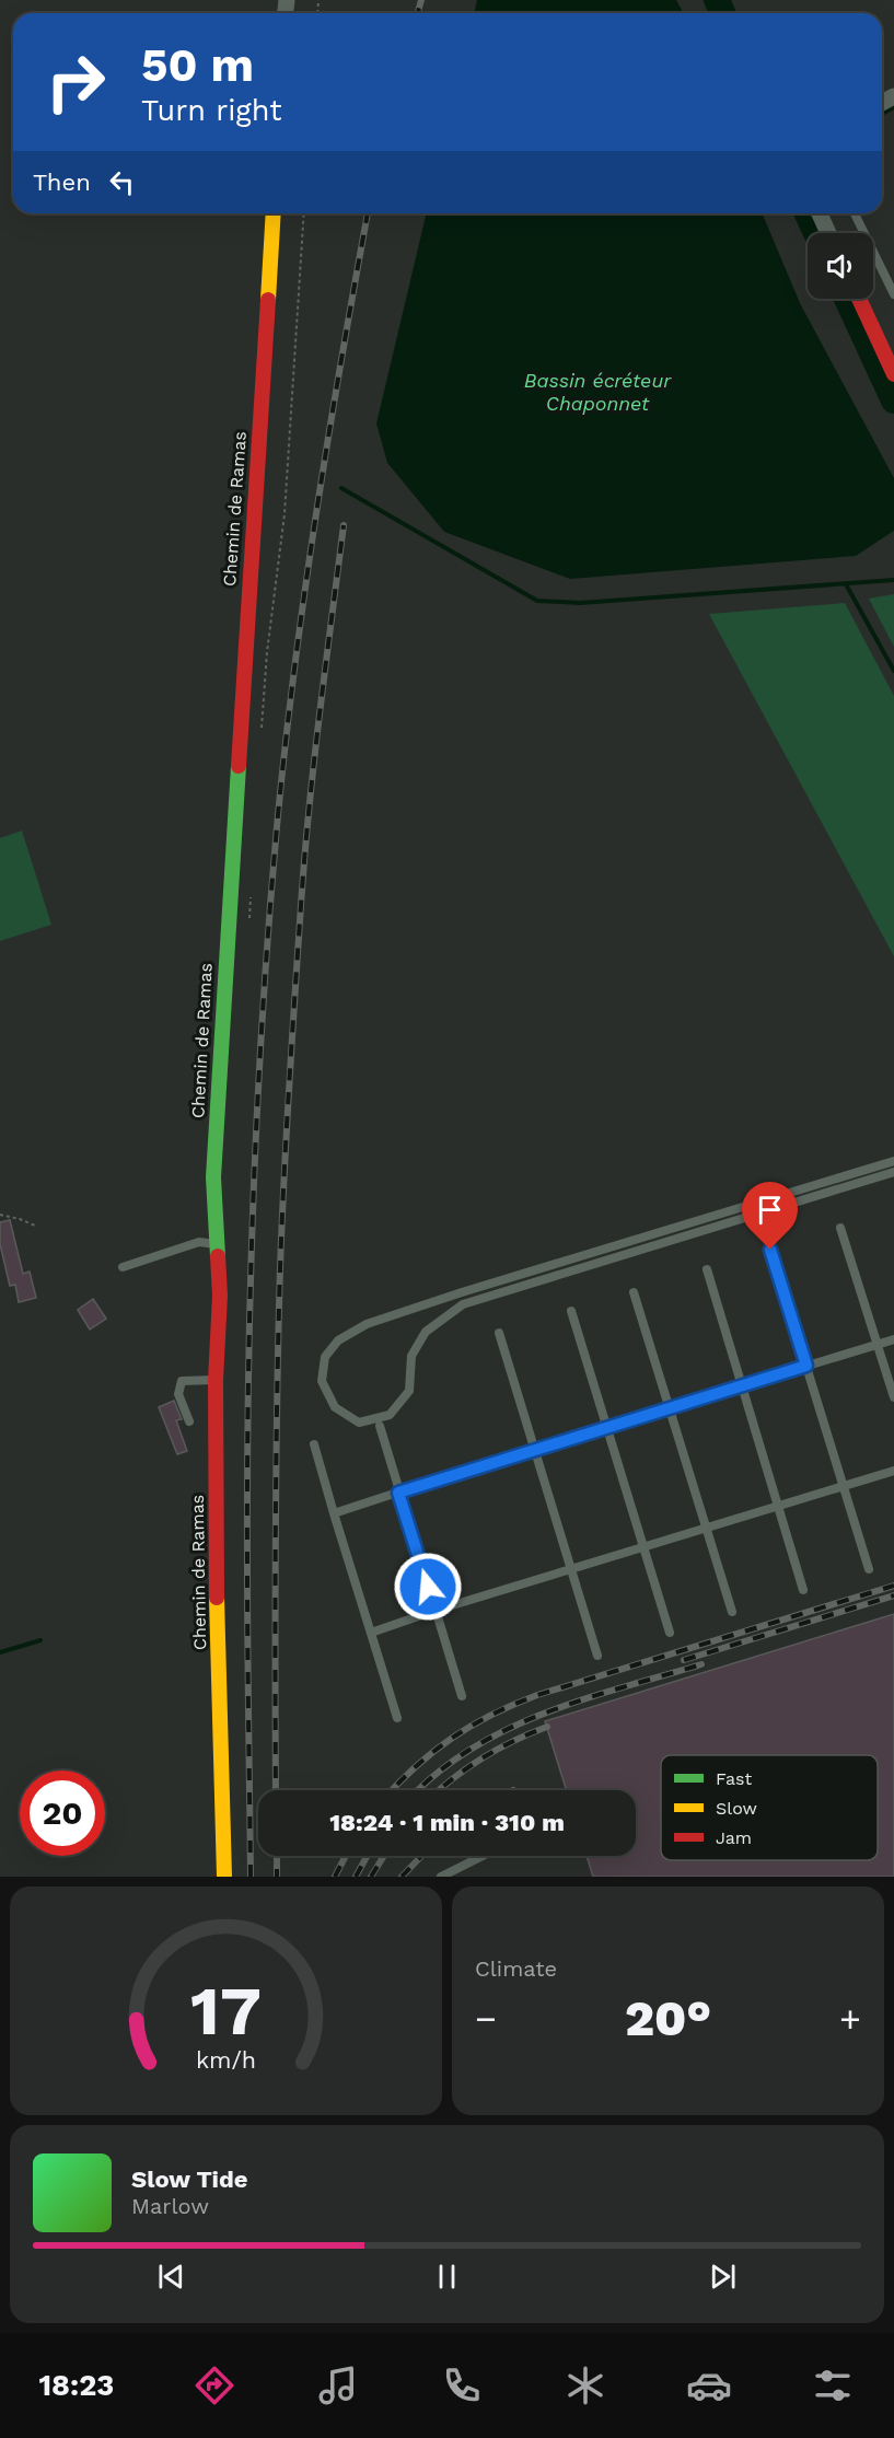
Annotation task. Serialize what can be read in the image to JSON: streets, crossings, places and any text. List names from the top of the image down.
{
  "streets": {
    "street": ["Chemin de Ramas"]
  },
  "water": ["Bassin écréteur Chaponnet"],
  "legend": ["Fast", "Slow", "Jam"],
  "page": {
    "turn": ["50 m", "Turn right"],
    "then": "Then",
    "limit": "20",
    "trip": "18:24 · 1 min · 310 m",
    "tile": "Climate",
    "heat": ["−", "20°", "+"],
    "song": ["Slow Tide", "Marlow"],
    "tabs": "18:23",
    "gauge": ["17", "km/h"]
  }
}
